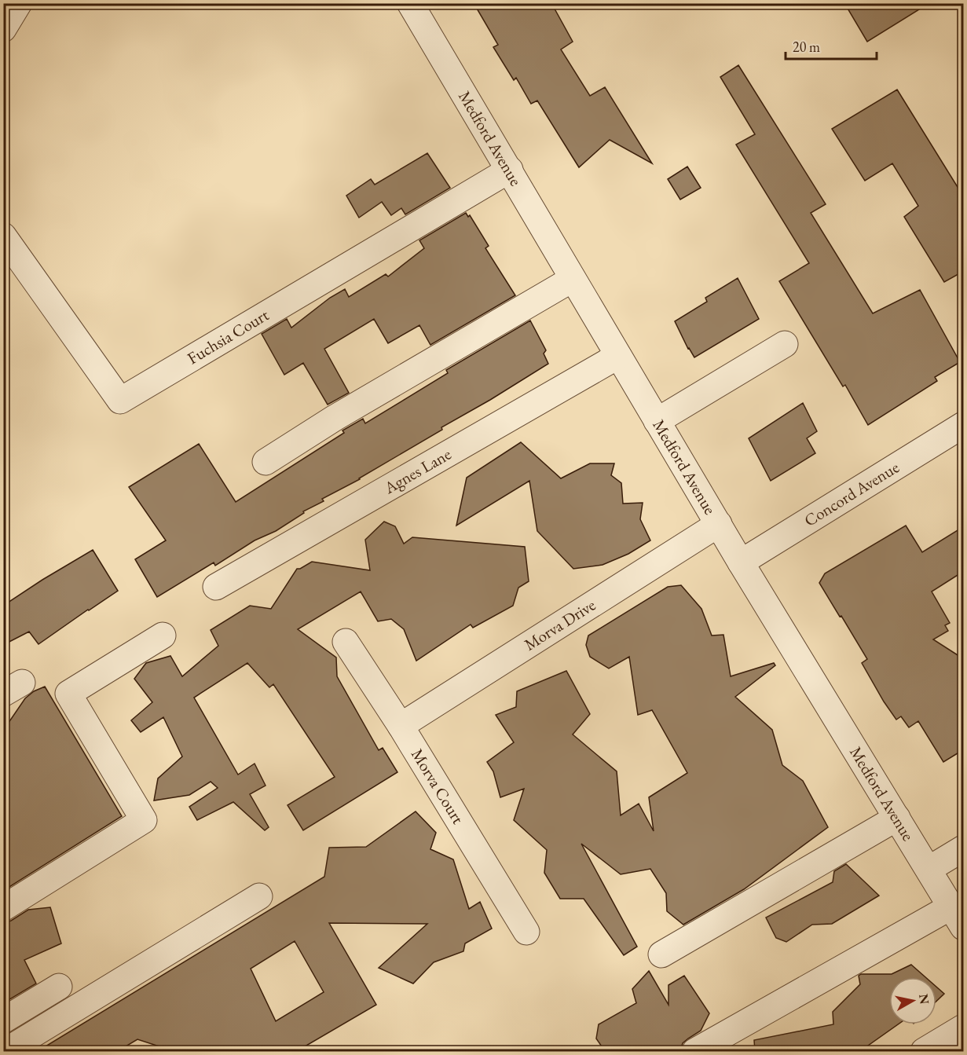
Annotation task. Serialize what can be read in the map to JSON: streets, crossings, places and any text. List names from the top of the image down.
{
  "streets": {
    "street": [
      "Medford Avenue",
      "Fuchsia Court",
      "Agnes Lane",
      "Concord Avenue",
      "Morva Drive",
      "Morva Court"
    ]
  },
  "crossings": [
    ["Medford Avenue", "Fuchsia Court"],
    ["Medford Avenue", "Agnes Lane"],
    ["Medford Avenue", "Concord Avenue"],
    ["Medford Avenue", "Morva Drive"],
    ["Morva Drive", "Morva Court"]
  ],
  "scale_bar": "20 m",
  "north": "right"
}
